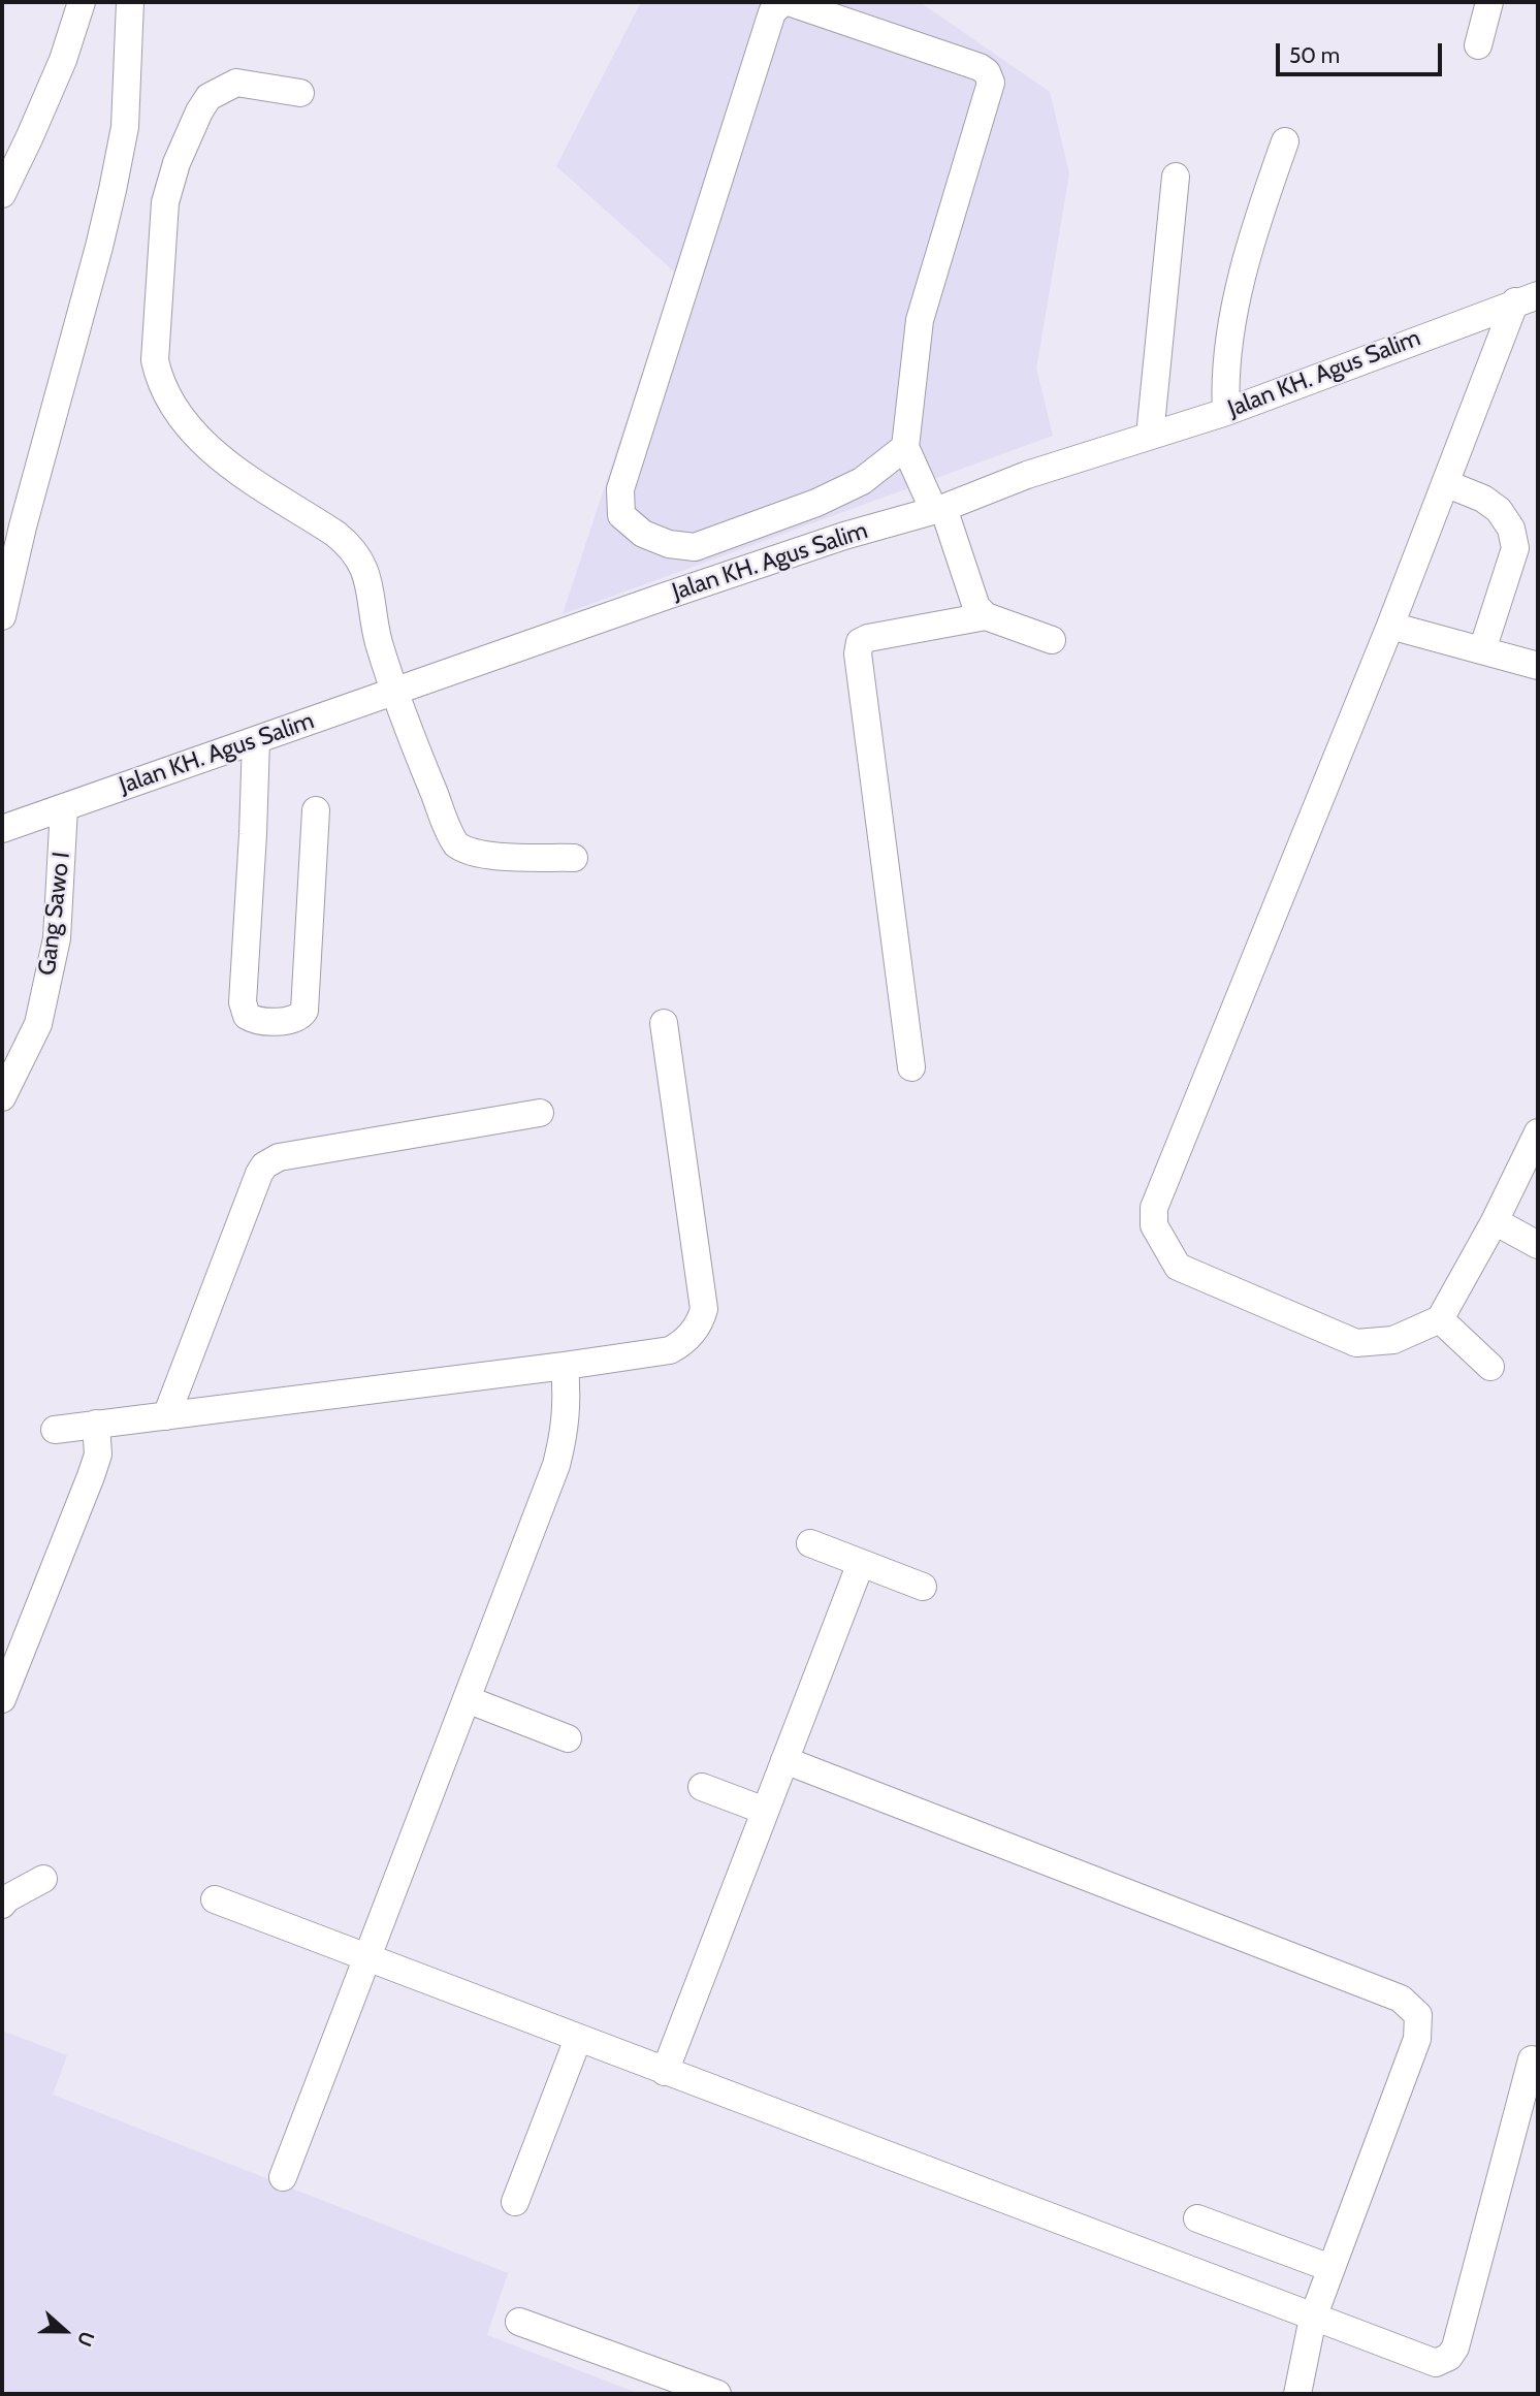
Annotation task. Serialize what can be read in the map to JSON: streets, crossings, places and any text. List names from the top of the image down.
{
  "streets": {
    "street": ["Jalan KH. Agus Salim", "Gang Sawo I"]
  },
  "crossings": [
    ["Jalan KH. Agus Salim", "Gang Sawo I"]
  ],
  "scale_bar": "50 m",
  "north": "right"
}
